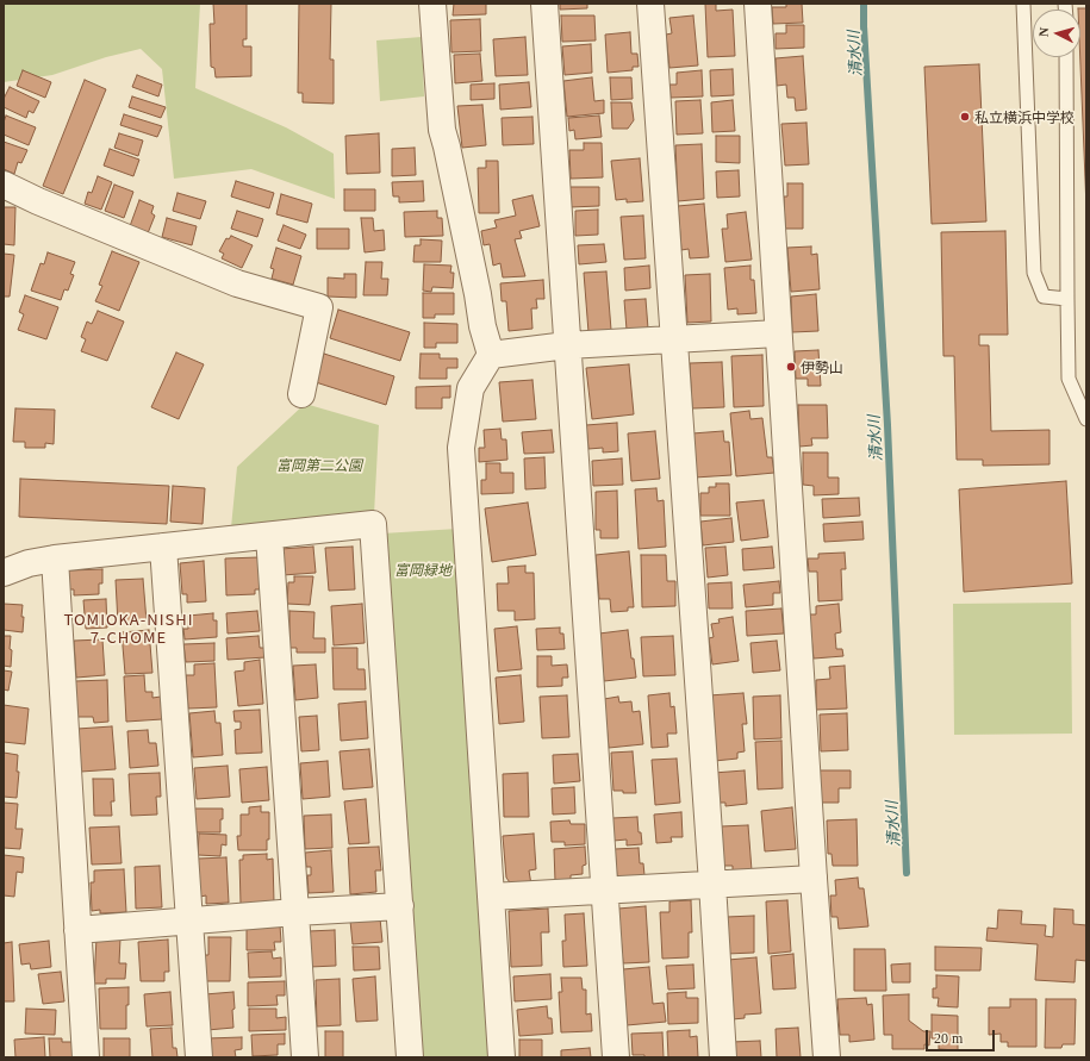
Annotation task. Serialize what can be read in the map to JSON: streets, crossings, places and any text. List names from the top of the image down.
{
  "districts": ["TOMIOKA-NISHI 7-CHOME"],
  "water": ["清水川"],
  "parks": ["富岡第二公園", "富岡緑地"],
  "places": ["私立横浜中学校", "伊勢山"],
  "scale_bar": "20 m",
  "north": "left"
}
